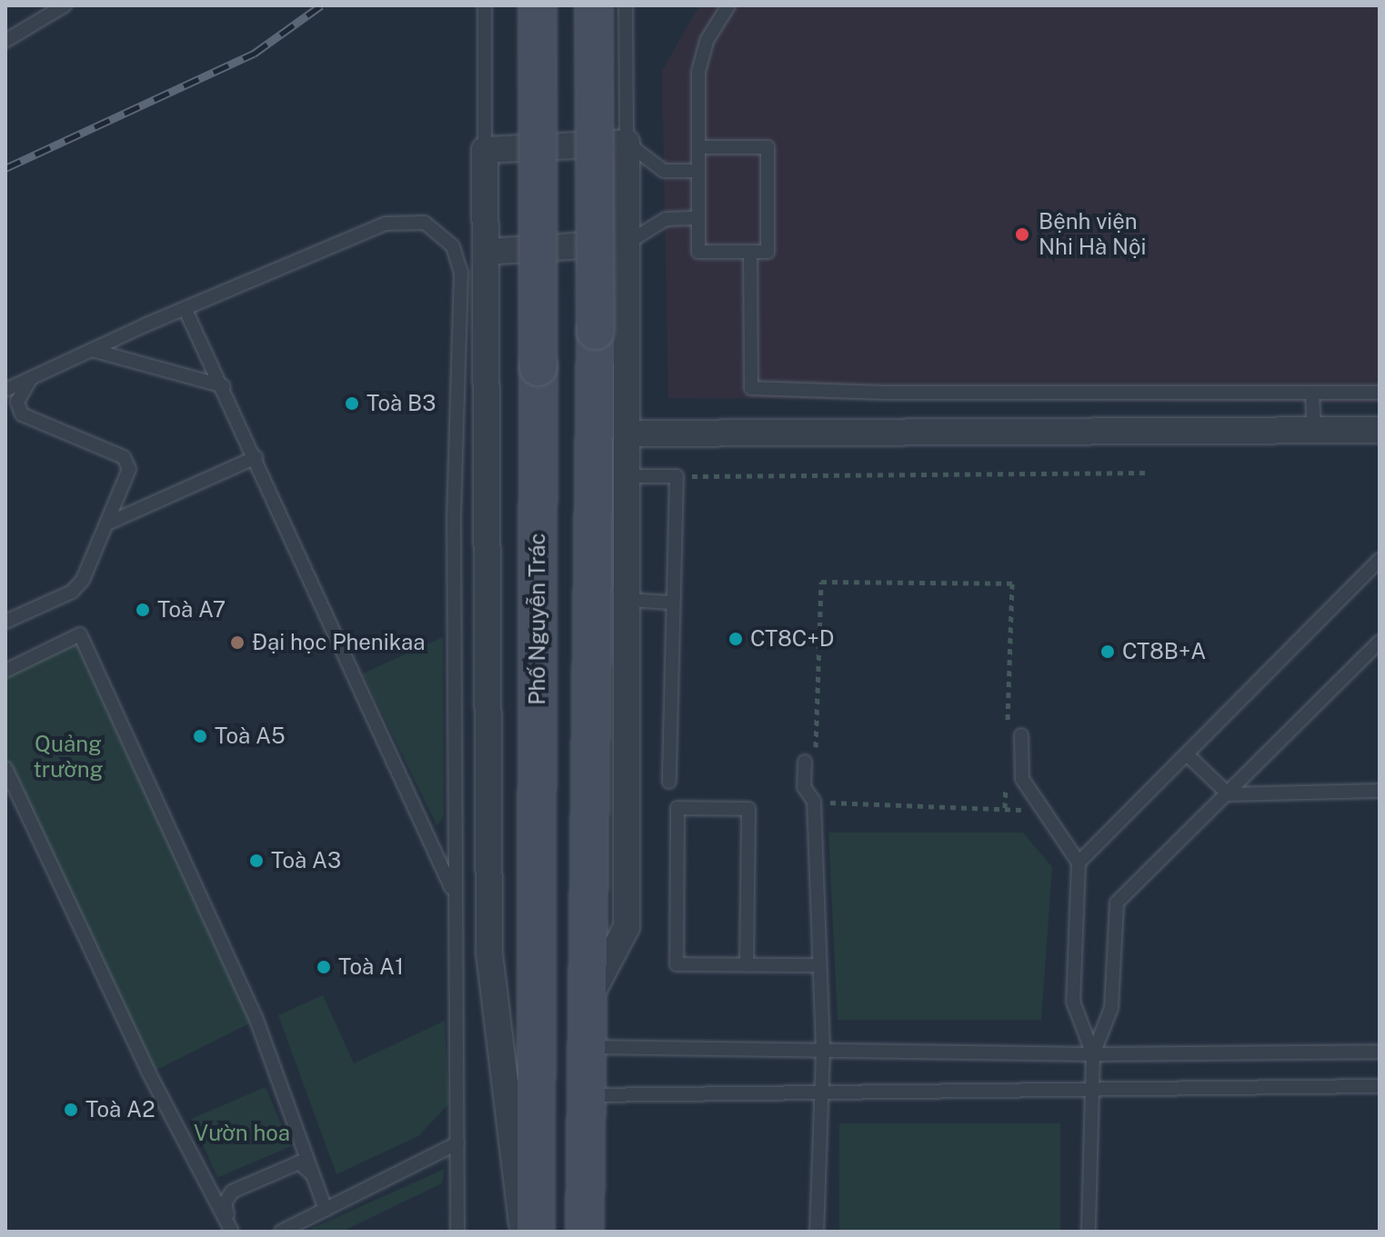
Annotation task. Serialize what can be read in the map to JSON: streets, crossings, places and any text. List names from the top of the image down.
{
  "streets": {
    "main road": ["Phố Nguyễn Trác"]
  },
  "parks": ["Quảng trường", "Vườn hoa"],
  "places": [
    "Bệnh viện Nhi Hà Nội",
    "Toà B3",
    "Toà A7",
    "CT8C+D",
    "Đại học Phenikaa",
    "CT8B+A",
    "Toà A5",
    "Toà A3",
    "Toà A1",
    "Toà A2"
  ]
}
